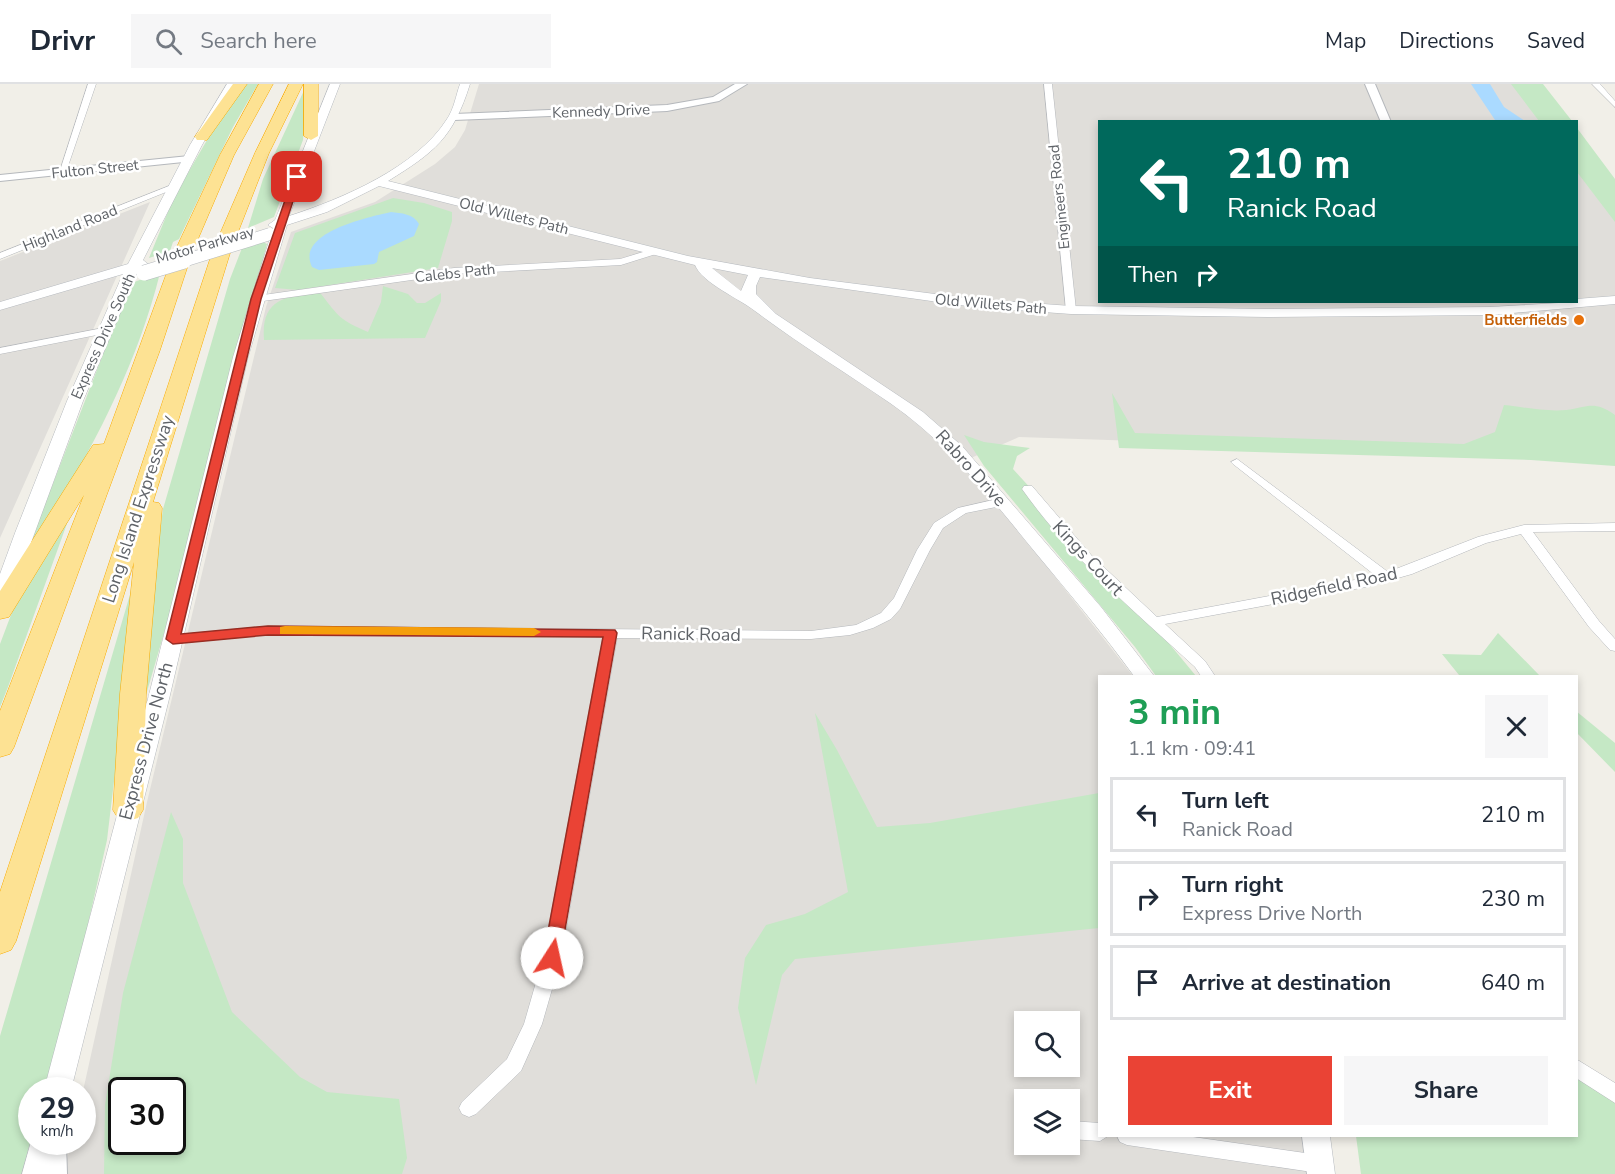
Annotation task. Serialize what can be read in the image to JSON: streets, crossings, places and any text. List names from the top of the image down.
{
  "streets": {
    "highway": ["Long Island Expressway"],
    "main road": [
      "Old Willets Path",
      "Motor Parkway",
      "Express Drive South",
      "Rabro Drive",
      "Express Drive North"
    ],
    "street": [
      "Kennedy Drive",
      "Fulton Street",
      "Engineers Road",
      "Highland Road",
      "Calebs Path",
      "Kings Court",
      "Ridgefield Road",
      "Ranick Road"
    ]
  },
  "crossings": [
    ["Kennedy Drive", "Motor Parkway"],
    ["Fulton Street", "Express Drive South"],
    ["Engineers Road", "Old Willets Path"],
    ["Old Willets Path", "Motor Parkway"],
    ["Old Willets Path", "Calebs Path"],
    ["Old Willets Path", "Rabro Drive"],
    ["Highland Road", "Express Drive South"],
    ["Motor Parkway", "Express Drive South"],
    ["Motor Parkway", "Express Drive North"],
    ["Calebs Path", "Express Drive North"],
    ["Rabro Drive", "Ranick Road"],
    ["Kings Court", "Ridgefield Road"],
    ["Ranick Road", "Express Drive North"]
  ],
  "places": ["Butterfields"],
  "page": {
    "header": "Drivr",
    "search": "Search here",
    "nav": ["Map", "Directions", "Saved"],
    "turn": ["210 m", "Ranick Road"],
    "then": "Then",
    "heading": ["3 min", "1.1 km · 09:41"],
    "list": [
      {
        "name": "Turn left",
        "note": "Ranick Road",
        "value": "210 m"
      },
      {
        "name": "Turn right",
        "note": "Express Drive North",
        "value": "230 m"
      },
      {
        "name": "Arrive at destination",
        "value": "640 m"
      }
    ],
    "buttons": ["Exit", "Share"],
    "speed": "29 km/h",
    "limit": "30"
  }
}
